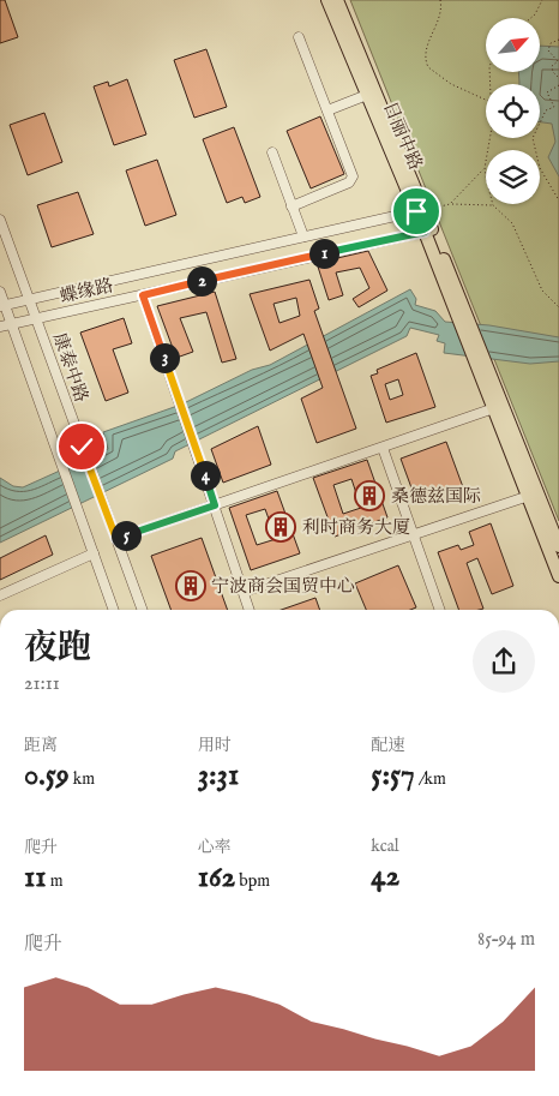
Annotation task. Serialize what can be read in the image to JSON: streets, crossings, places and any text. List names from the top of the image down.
{
  "streets": {
    "main road": ["日丽中路"],
    "street": ["蝶缘路", "康泰中路"]
  },
  "crossings": [
    ["日丽中路", "蝶缘路"],
    ["蝶缘路", "康泰中路"]
  ],
  "places": {
    "building": ["桑德兹国际", "利时商务大厦", "宁波商会国贸中心"]
  },
  "north": "top right",
  "page": {
    "pins": [
      "1",
      "2",
      "3",
      "4",
      "5"
    ],
    "heading": ["夜跑", "21:11"],
    "stats": [
      ["距离", "0.59 km"],
      ["用时", "3:31"],
      ["配速", "5:57 /km"],
      ["爬升", "11 m"],
      ["心率", "162 bpm"],
      ["kcal", "42"]
    ],
    "chart": ["爬升", "85–94 m"]
  }
}
